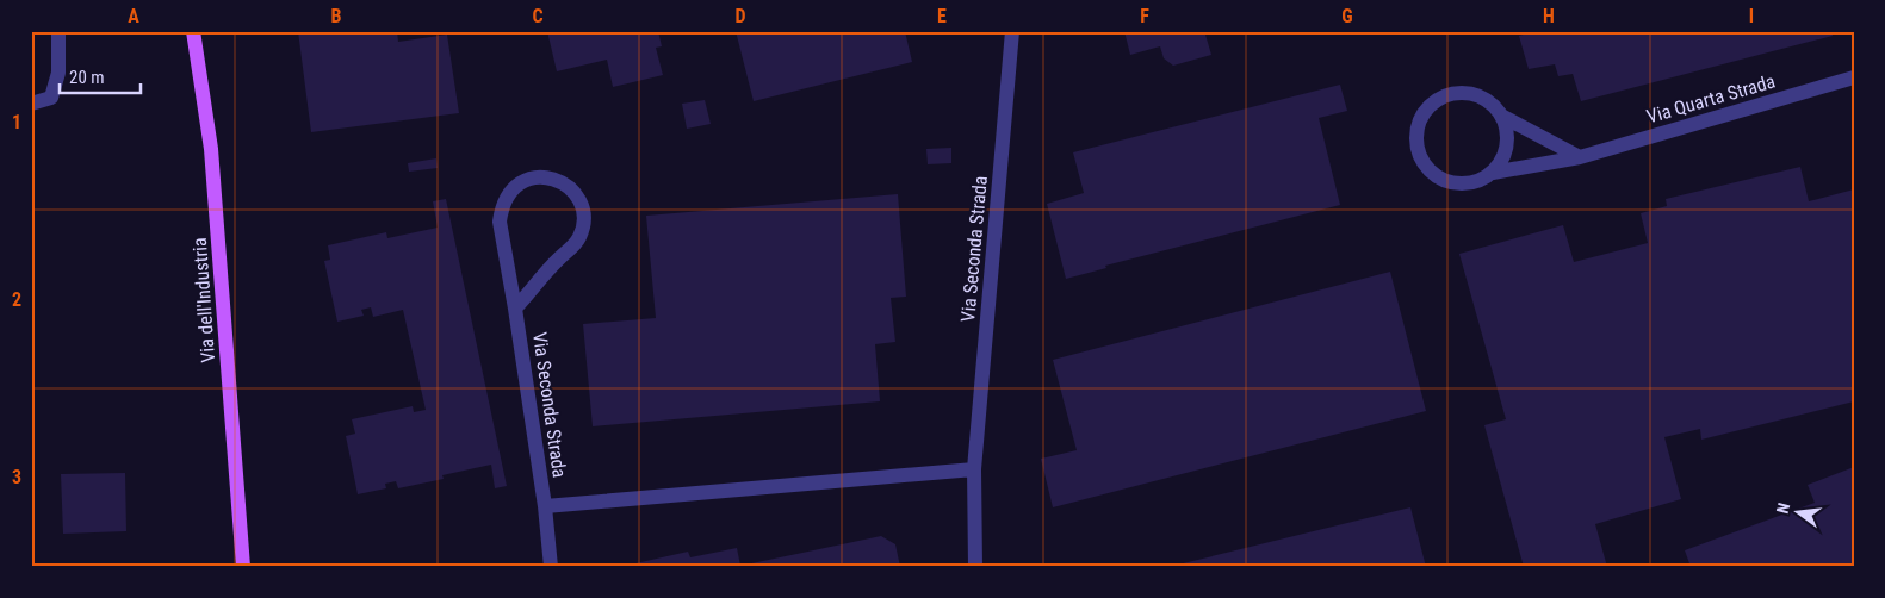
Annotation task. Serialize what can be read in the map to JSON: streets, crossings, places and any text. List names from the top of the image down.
{
  "streets": {
    "main road": ["Via dell'Industria"],
    "street": ["Via Quarta Strada", "Via Seconda Strada"]
  },
  "scale_bar": "20 m",
  "north": "left",
  "grid": {
    "columns": [
      "A",
      "B",
      "C",
      "D",
      "E",
      "F",
      "G",
      "H",
      "I"
    ],
    "rows": ["1", "2", "3"]
  }
}
